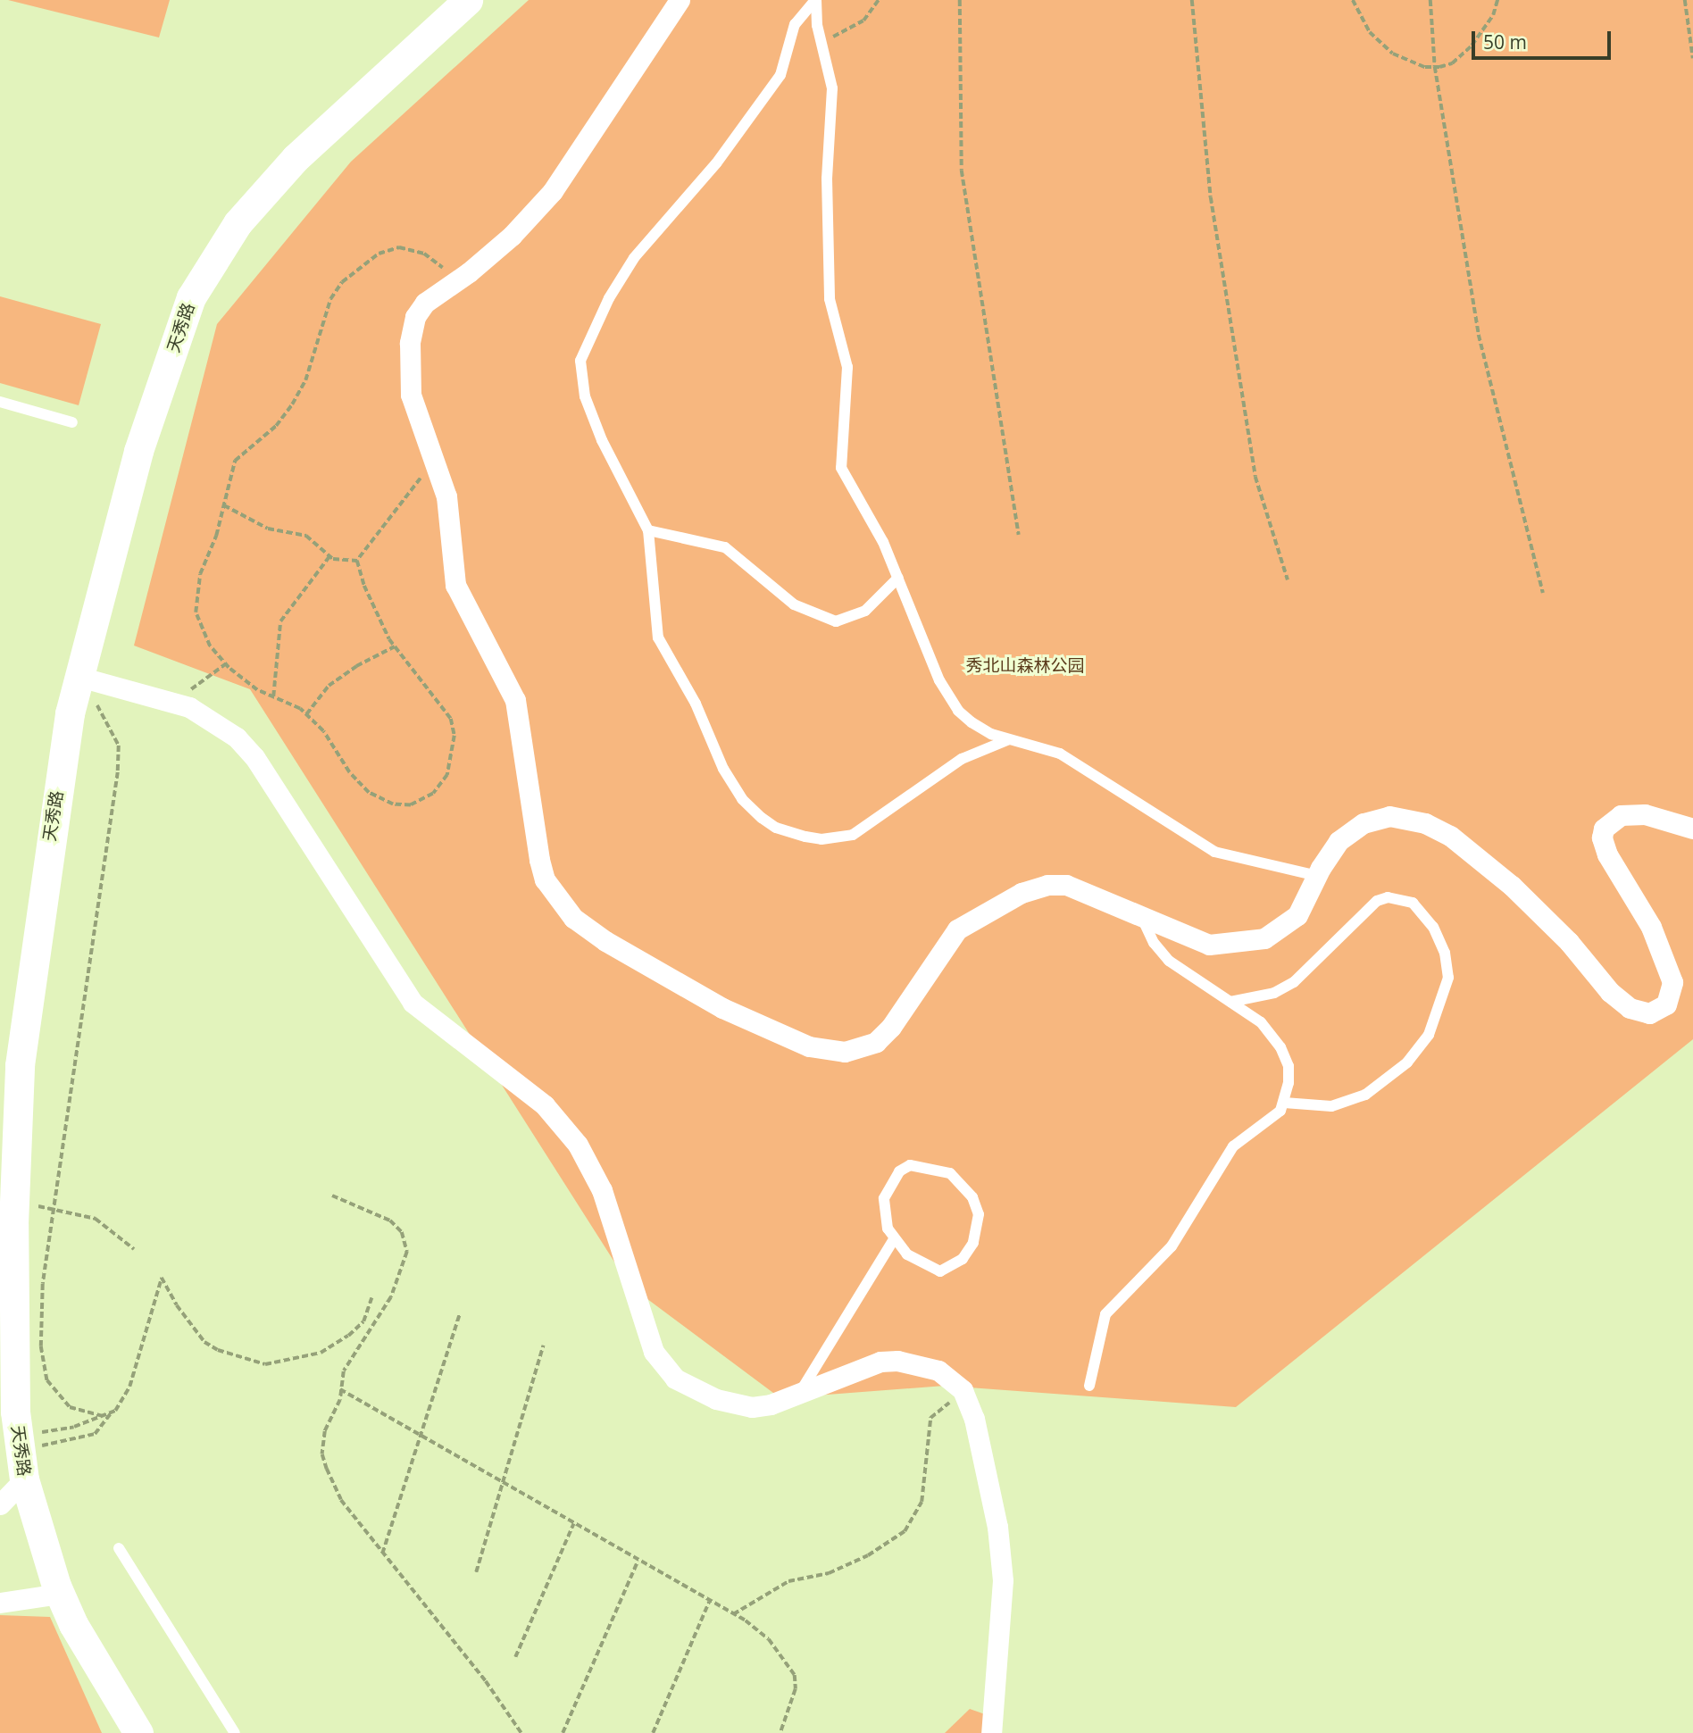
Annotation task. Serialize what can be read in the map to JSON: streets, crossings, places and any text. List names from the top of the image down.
{
  "streets": {
    "main road": ["天秀路"]
  },
  "parks": ["秀北山森林公园"],
  "scale_bar": "50 m"
}
